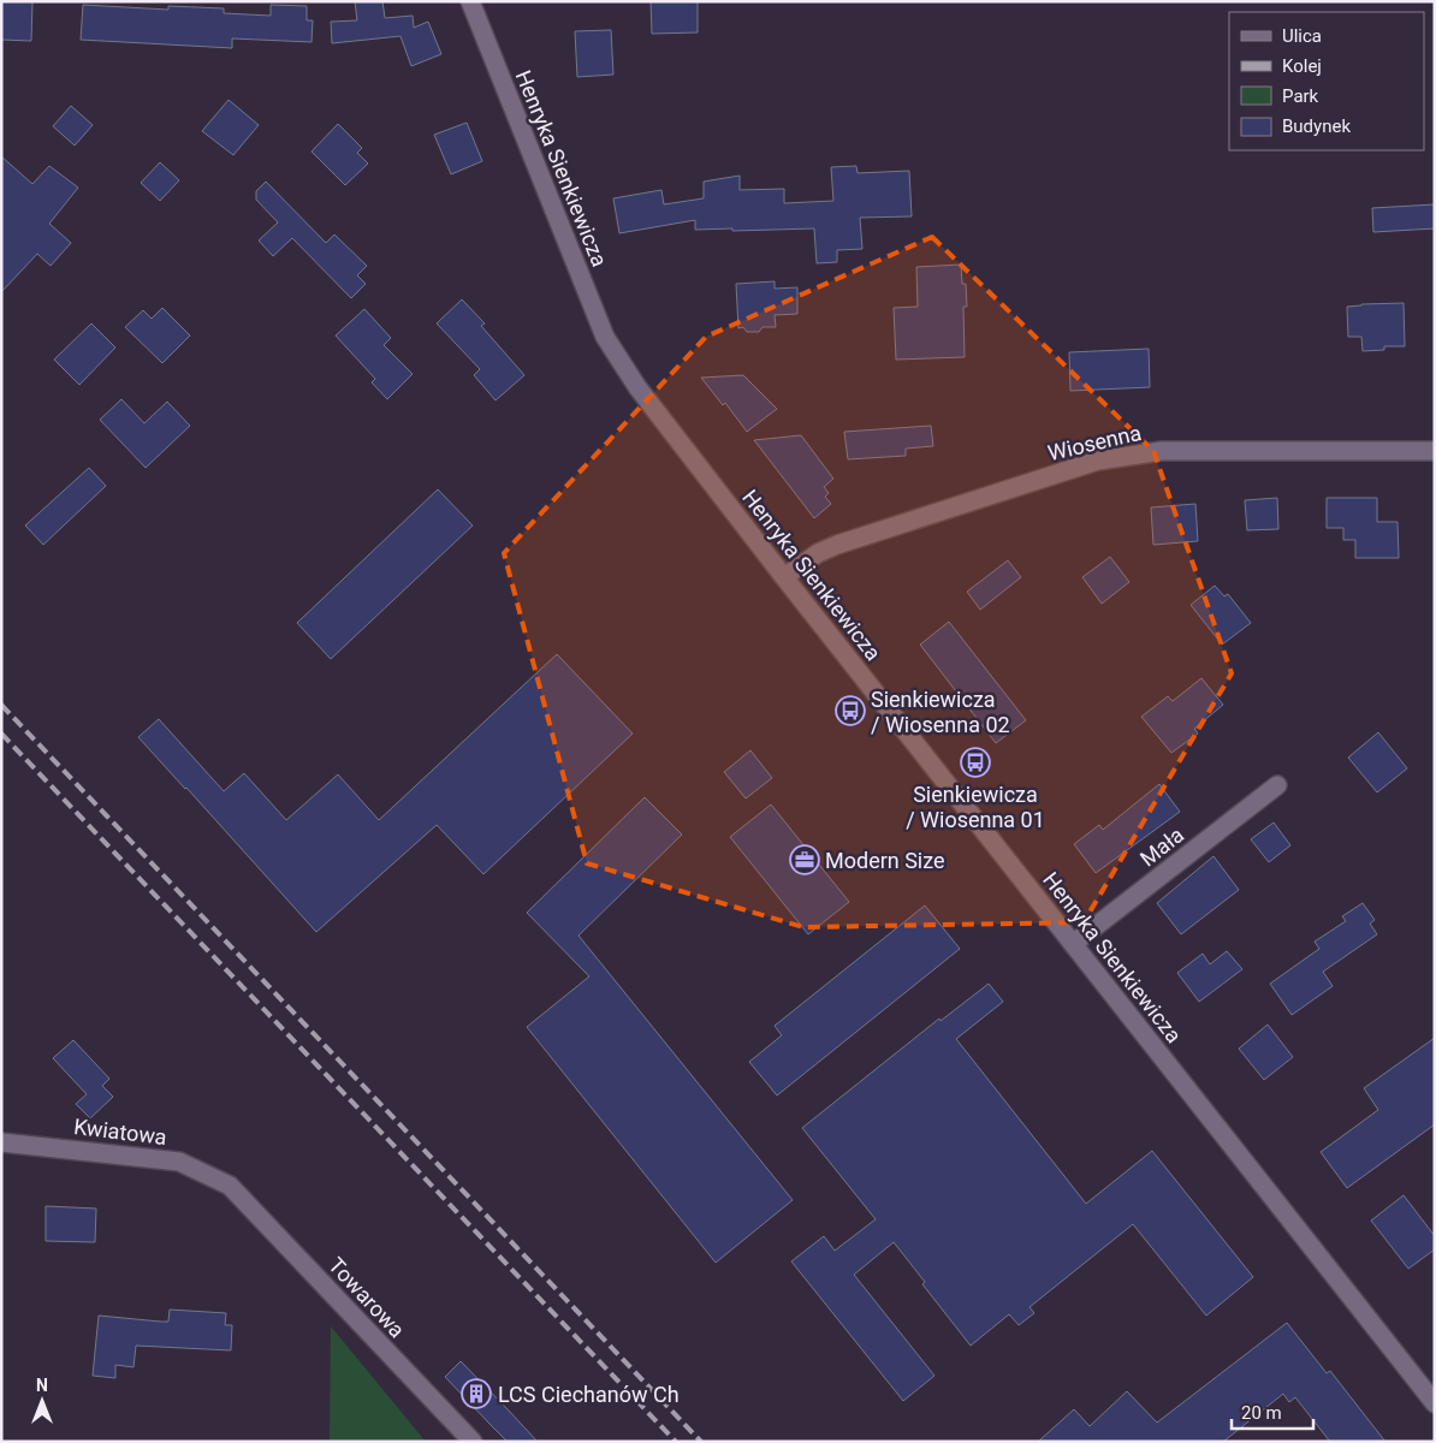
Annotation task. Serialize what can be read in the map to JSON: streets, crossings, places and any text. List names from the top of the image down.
{
  "streets": {
    "street": [
      "Henryka Sienkiewicza",
      "Wiosenna",
      "Mała",
      "Kwiatowa",
      "Towarowa"
    ]
  },
  "crossings": [
    ["Henryka Sienkiewicza", "Wiosenna"],
    ["Henryka Sienkiewicza", "Mała"],
    ["Kwiatowa", "Towarowa"]
  ],
  "places": {
    "bus stop": ["Sienkiewicza / Wiosenna 02", "Sienkiewicza / Wiosenna 01"],
    "office": ["Modern Size"],
    "building": ["LCS Ciechanów Ch"]
  },
  "legend": [
    "Ulica",
    "Kolej",
    "Park",
    "Budynek"
  ],
  "scale_bar": "20 m",
  "north": "top"
}
